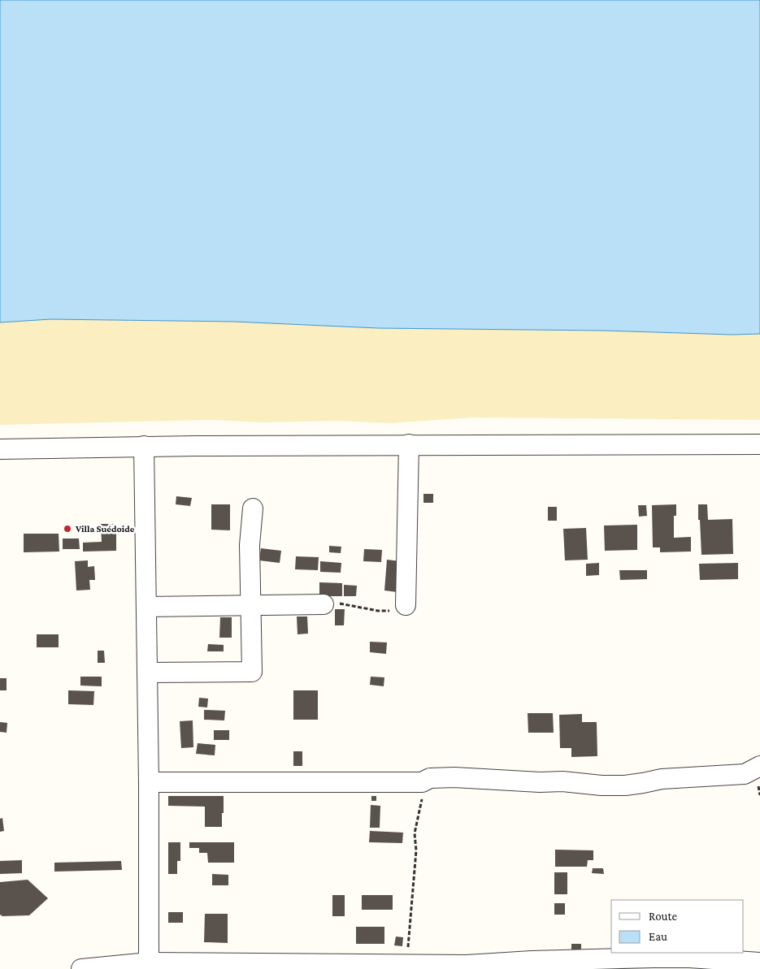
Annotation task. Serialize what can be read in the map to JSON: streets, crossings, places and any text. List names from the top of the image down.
{
  "places": ["Villa Suédoide"],
  "legend": ["Route", "Eau"]
}
